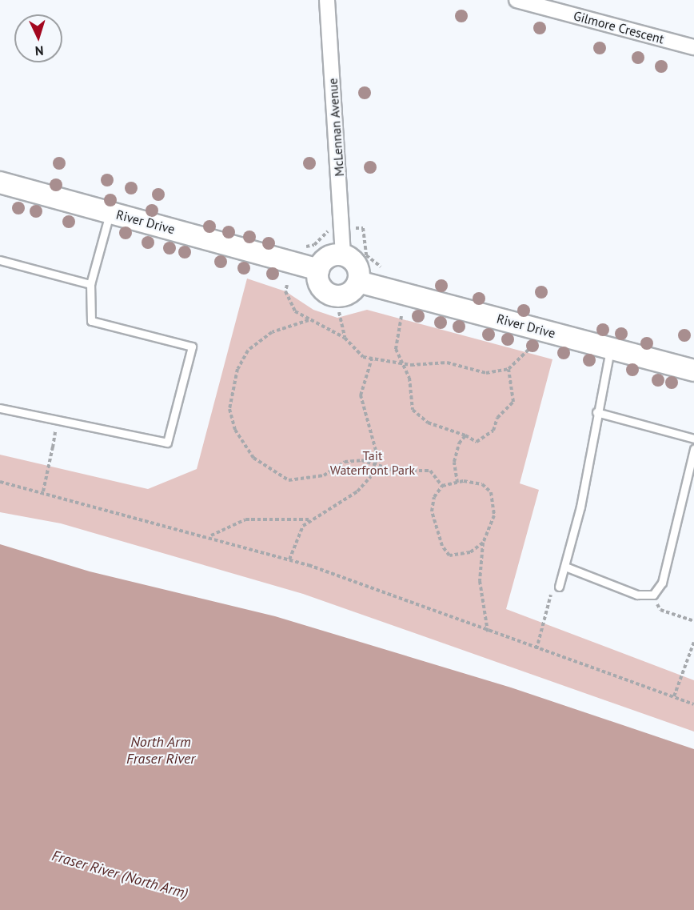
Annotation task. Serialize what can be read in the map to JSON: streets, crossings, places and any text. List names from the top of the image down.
{
  "streets": {
    "street": ["Gilmore Crescent", "McLennan Avenue", "River Drive"]
  },
  "crossings": [
    ["McLennan Avenue", "River Drive"]
  ],
  "water": ["North Arm Fraser River", "Fraser River (North Arm)"],
  "parks": ["Tait Waterfront Park"],
  "north": "bottom"
}
